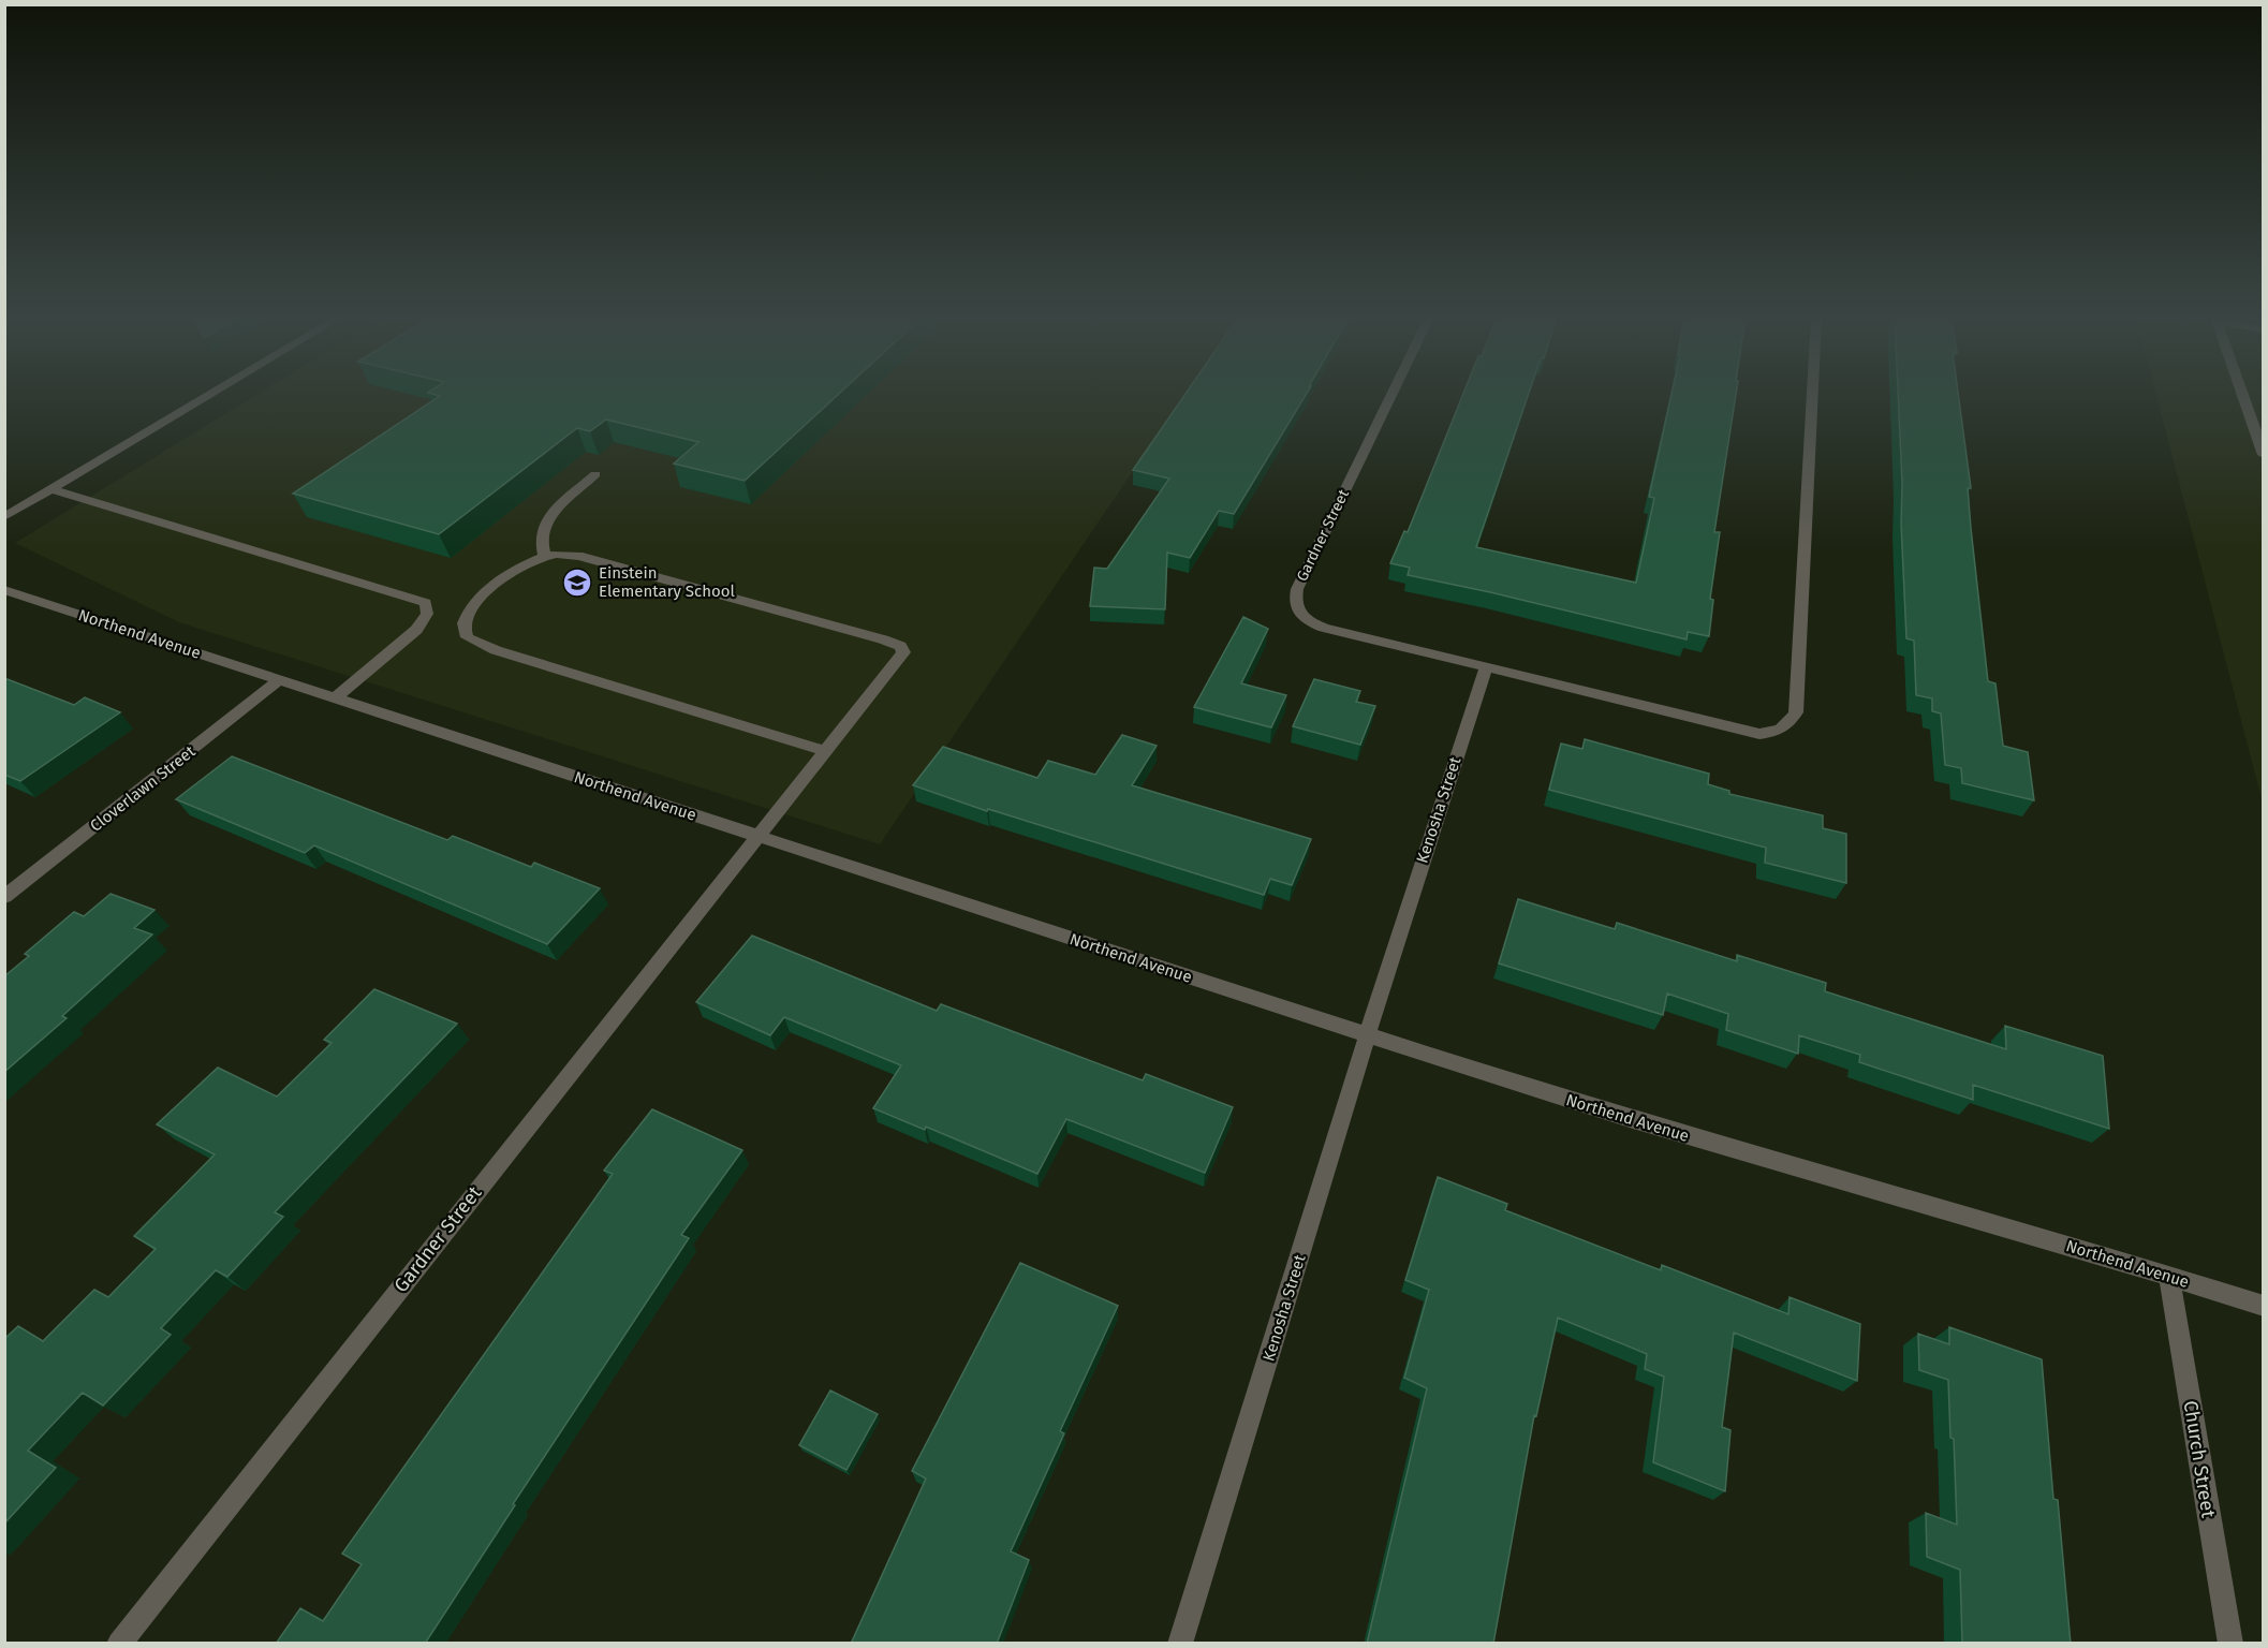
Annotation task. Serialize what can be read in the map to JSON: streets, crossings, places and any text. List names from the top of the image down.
{
  "streets": {
    "street": [
      "Gardner Street",
      "Northend Avenue",
      "Cloverlawn Street",
      "Kenosha Street",
      "Church Street"
    ]
  },
  "crossings": [
    ["Gardner Street", "Northend Avenue"],
    ["Gardner Street", "Kenosha Street"],
    ["Northend Avenue", "Cloverlawn Street"],
    ["Northend Avenue", "Kenosha Street"],
    ["Northend Avenue", "Church Street"]
  ],
  "places": {
    "school or university": ["Einstein Elementary School"]
  }
}
